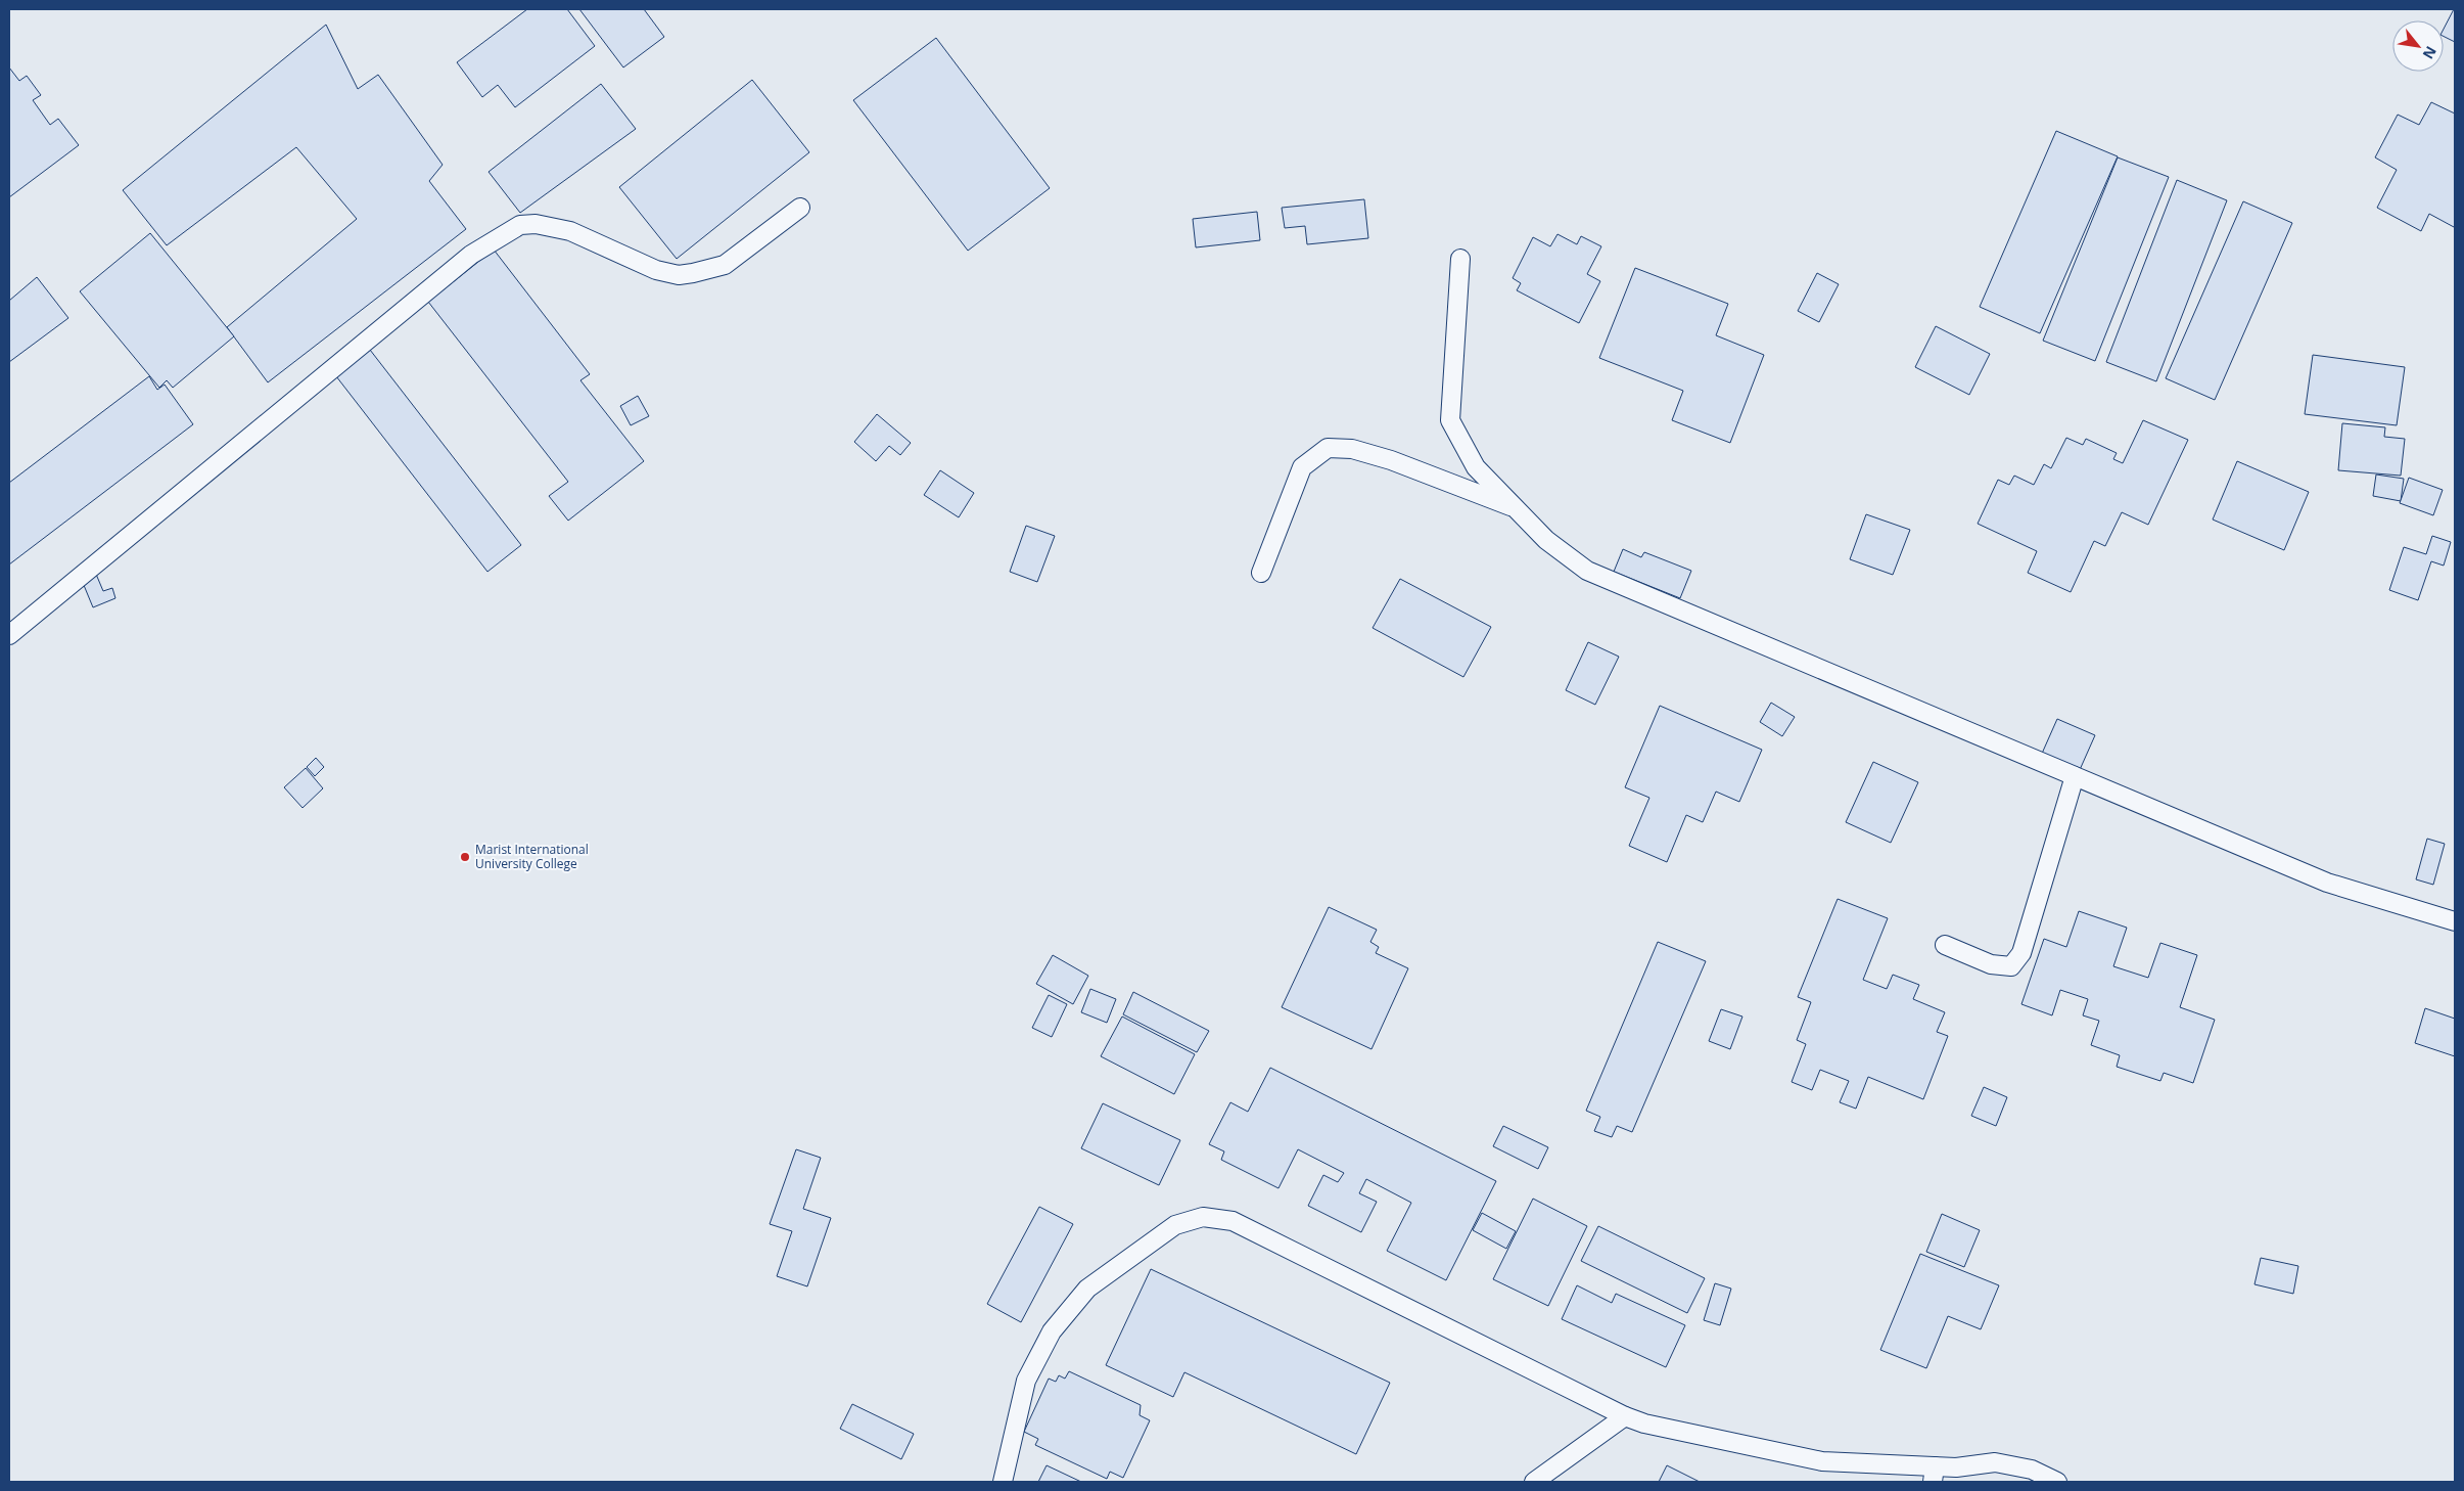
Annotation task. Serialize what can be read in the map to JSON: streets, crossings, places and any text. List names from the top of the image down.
{
  "places": ["Marist International University College"],
  "north": "bottom right"
}
